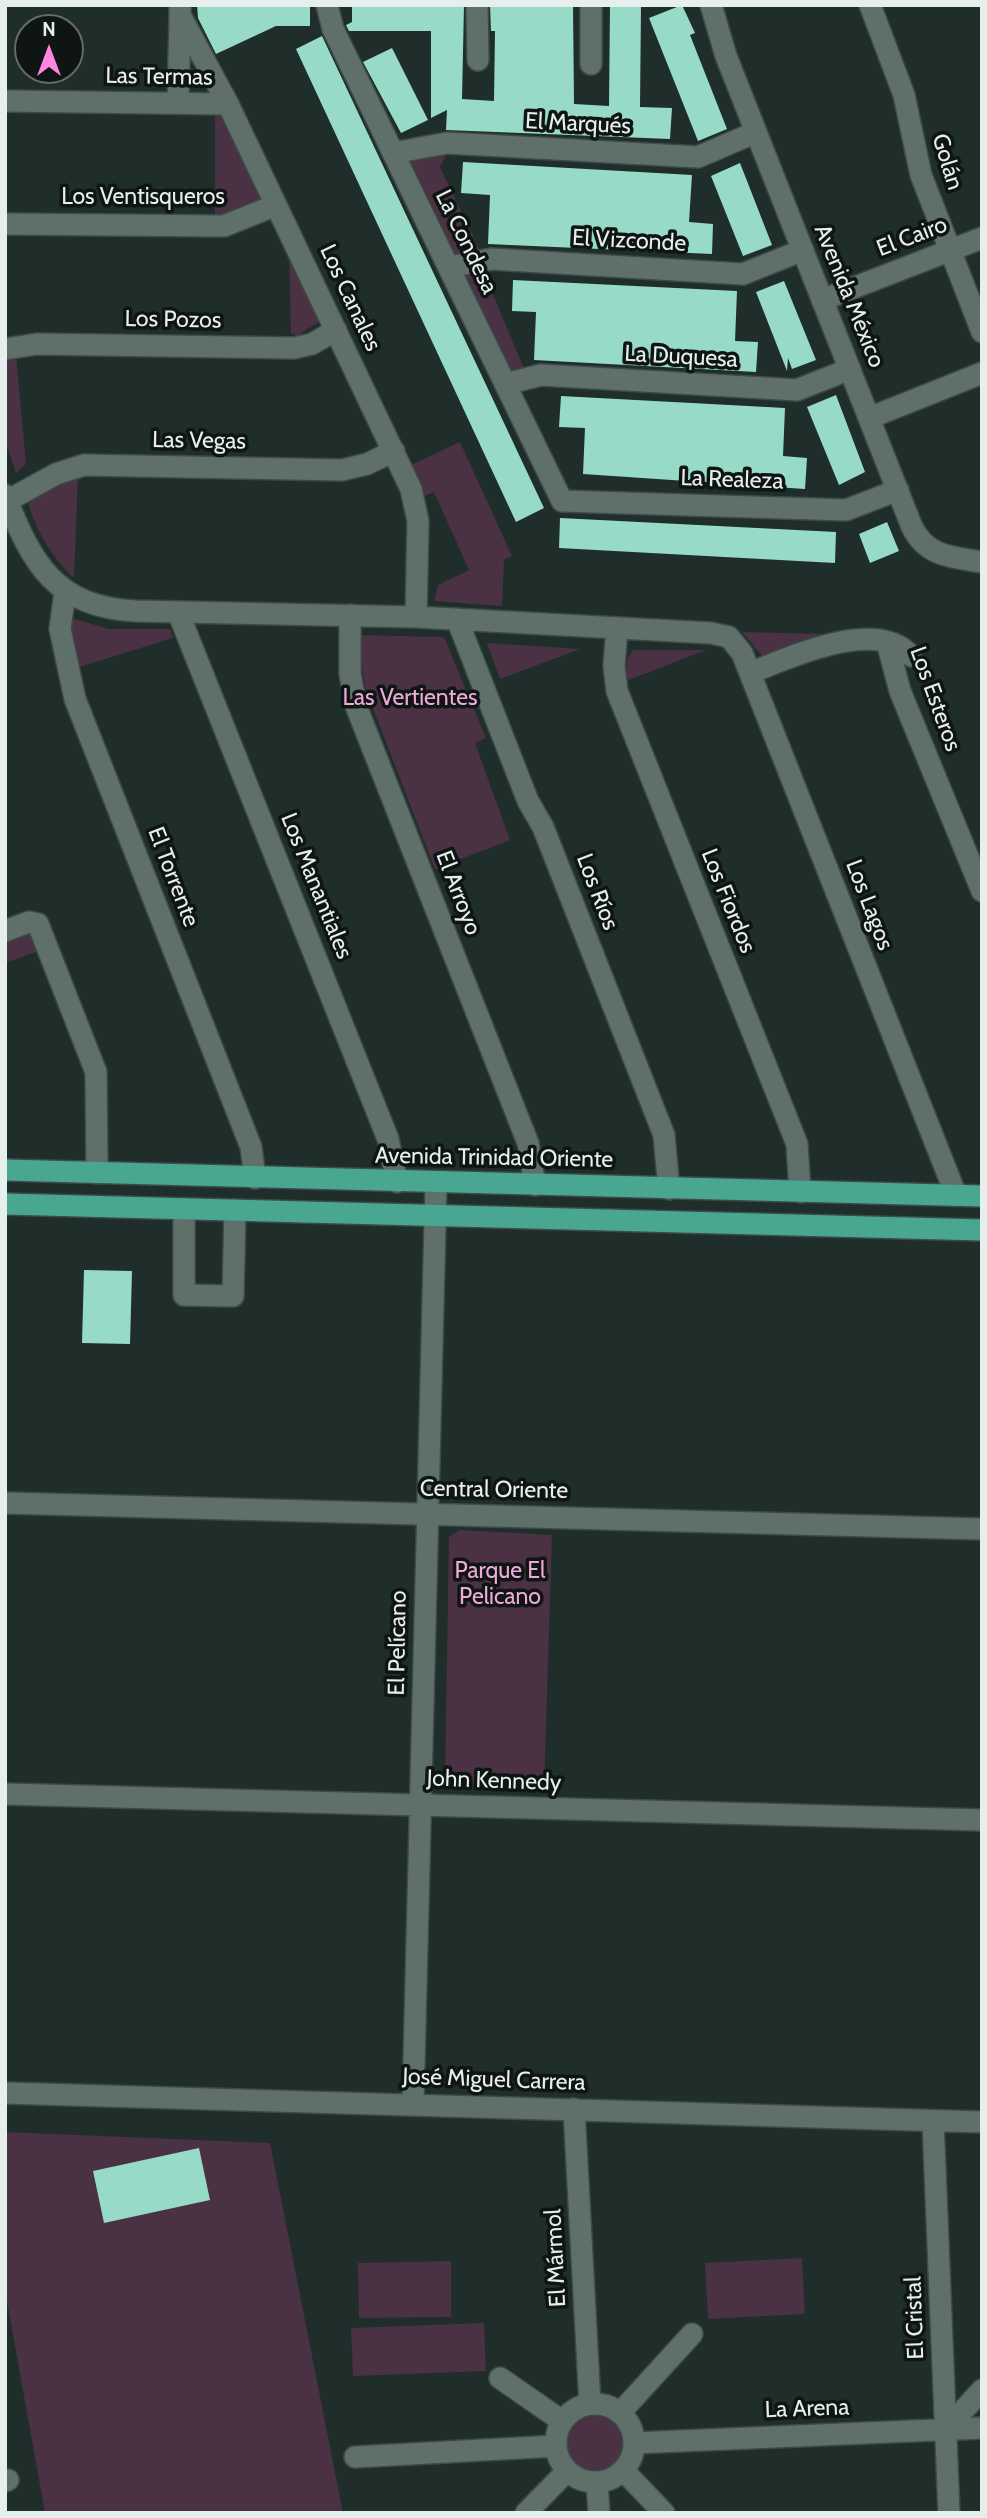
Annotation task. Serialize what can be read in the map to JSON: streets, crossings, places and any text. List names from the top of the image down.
{
  "streets": {
    "main road": ["Avenida Trinidad Oriente"],
    "street": [
      "Las Termas",
      "El Marqués",
      "Golán",
      "Los Ventisqueros",
      "El Cairo",
      "El Vizconde",
      "La Condesa",
      "Avenida México",
      "Los Canales",
      "Los Pozos",
      "La Duquesa",
      "Las Vegas",
      "La Realeza",
      "Los Esteros",
      "El Torrente",
      "Los Manantiales",
      "Los Ríos",
      "El Arroyo",
      "Los Fiordos",
      "Los Lagos",
      "Central Oriente",
      "El Pelícano",
      "John Kennedy",
      "José Miguel Carrera",
      "El Mármol",
      "El Cristal",
      "La Arena"
    ]
  },
  "crossings": [
    ["Las Termas", "Los Canales"],
    ["El Marqués", "La Condesa"],
    ["El Marqués", "Avenida México"],
    ["Golán", "El Cairo"],
    ["Los Ventisqueros", "Los Canales"],
    ["El Cairo", "Avenida México"],
    ["El Vizconde", "La Condesa"],
    ["El Vizconde", "Avenida México"],
    ["La Condesa", "La Duquesa"],
    ["La Condesa", "La Realeza"],
    ["Avenida México", "La Duquesa"],
    ["Avenida México", "La Realeza"],
    ["Los Canales", "Los Pozos"],
    ["Los Canales", "Las Vegas"],
    ["El Torrente", "Avenida Trinidad Oriente"],
    ["Los Manantiales", "Avenida Trinidad Oriente"],
    ["Los Ríos", "Avenida Trinidad Oriente"],
    ["El Arroyo", "Avenida Trinidad Oriente"],
    ["Los Fiordos", "Los Lagos"],
    ["Los Fiordos", "Avenida Trinidad Oriente"],
    ["Los Lagos", "Avenida Trinidad Oriente"],
    ["Avenida Trinidad Oriente", "El Pelícano"],
    ["Central Oriente", "El Pelícano"],
    ["El Pelícano", "John Kennedy"],
    ["El Pelícano", "José Miguel Carrera"],
    ["José Miguel Carrera", "El Mármol"],
    ["José Miguel Carrera", "El Cristal"],
    ["El Mármol", "La Arena"],
    ["El Cristal", "La Arena"]
  ],
  "parks": ["Las Vertientes", "Parque El Pelicano"],
  "north": "top"
}
